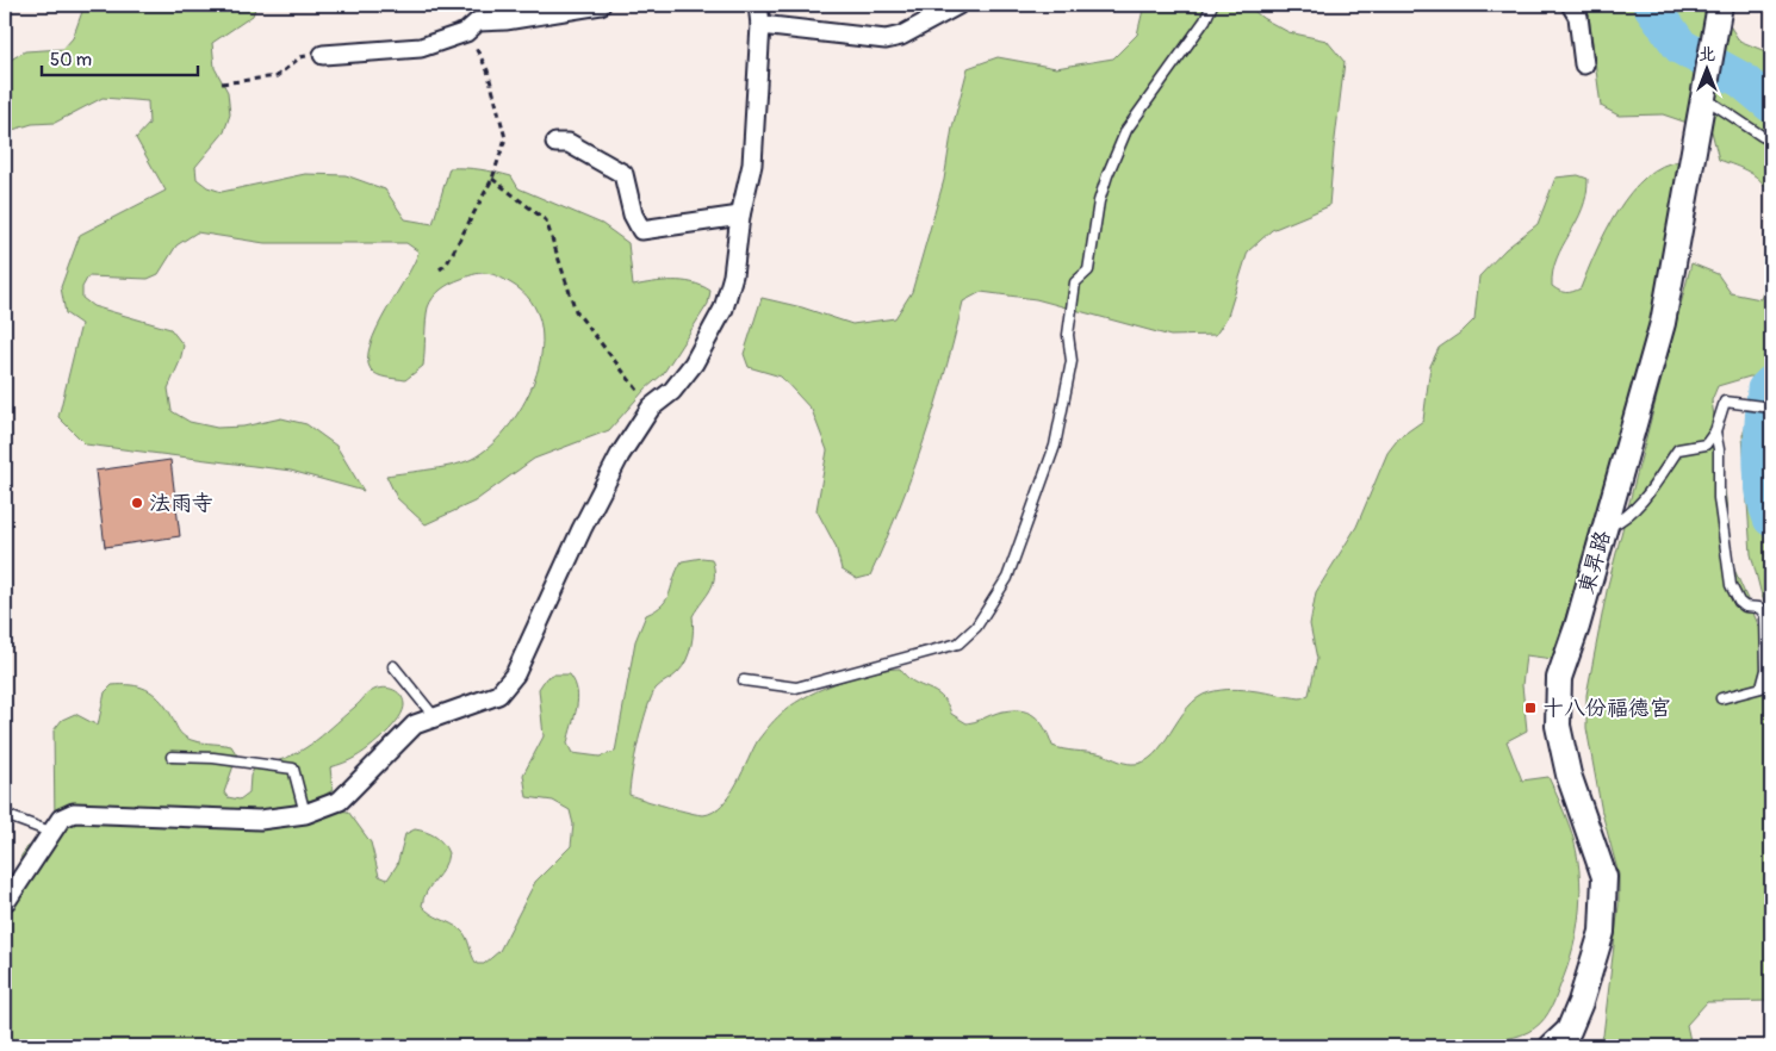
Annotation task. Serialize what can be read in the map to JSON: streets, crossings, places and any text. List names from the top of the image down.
{
  "streets": {
    "street": ["東昇路"]
  },
  "places": {
    "other": ["法雨寺"],
    "transit": ["十八份福德宮"]
  },
  "scale_bar": "50 m",
  "north": "top"
}
